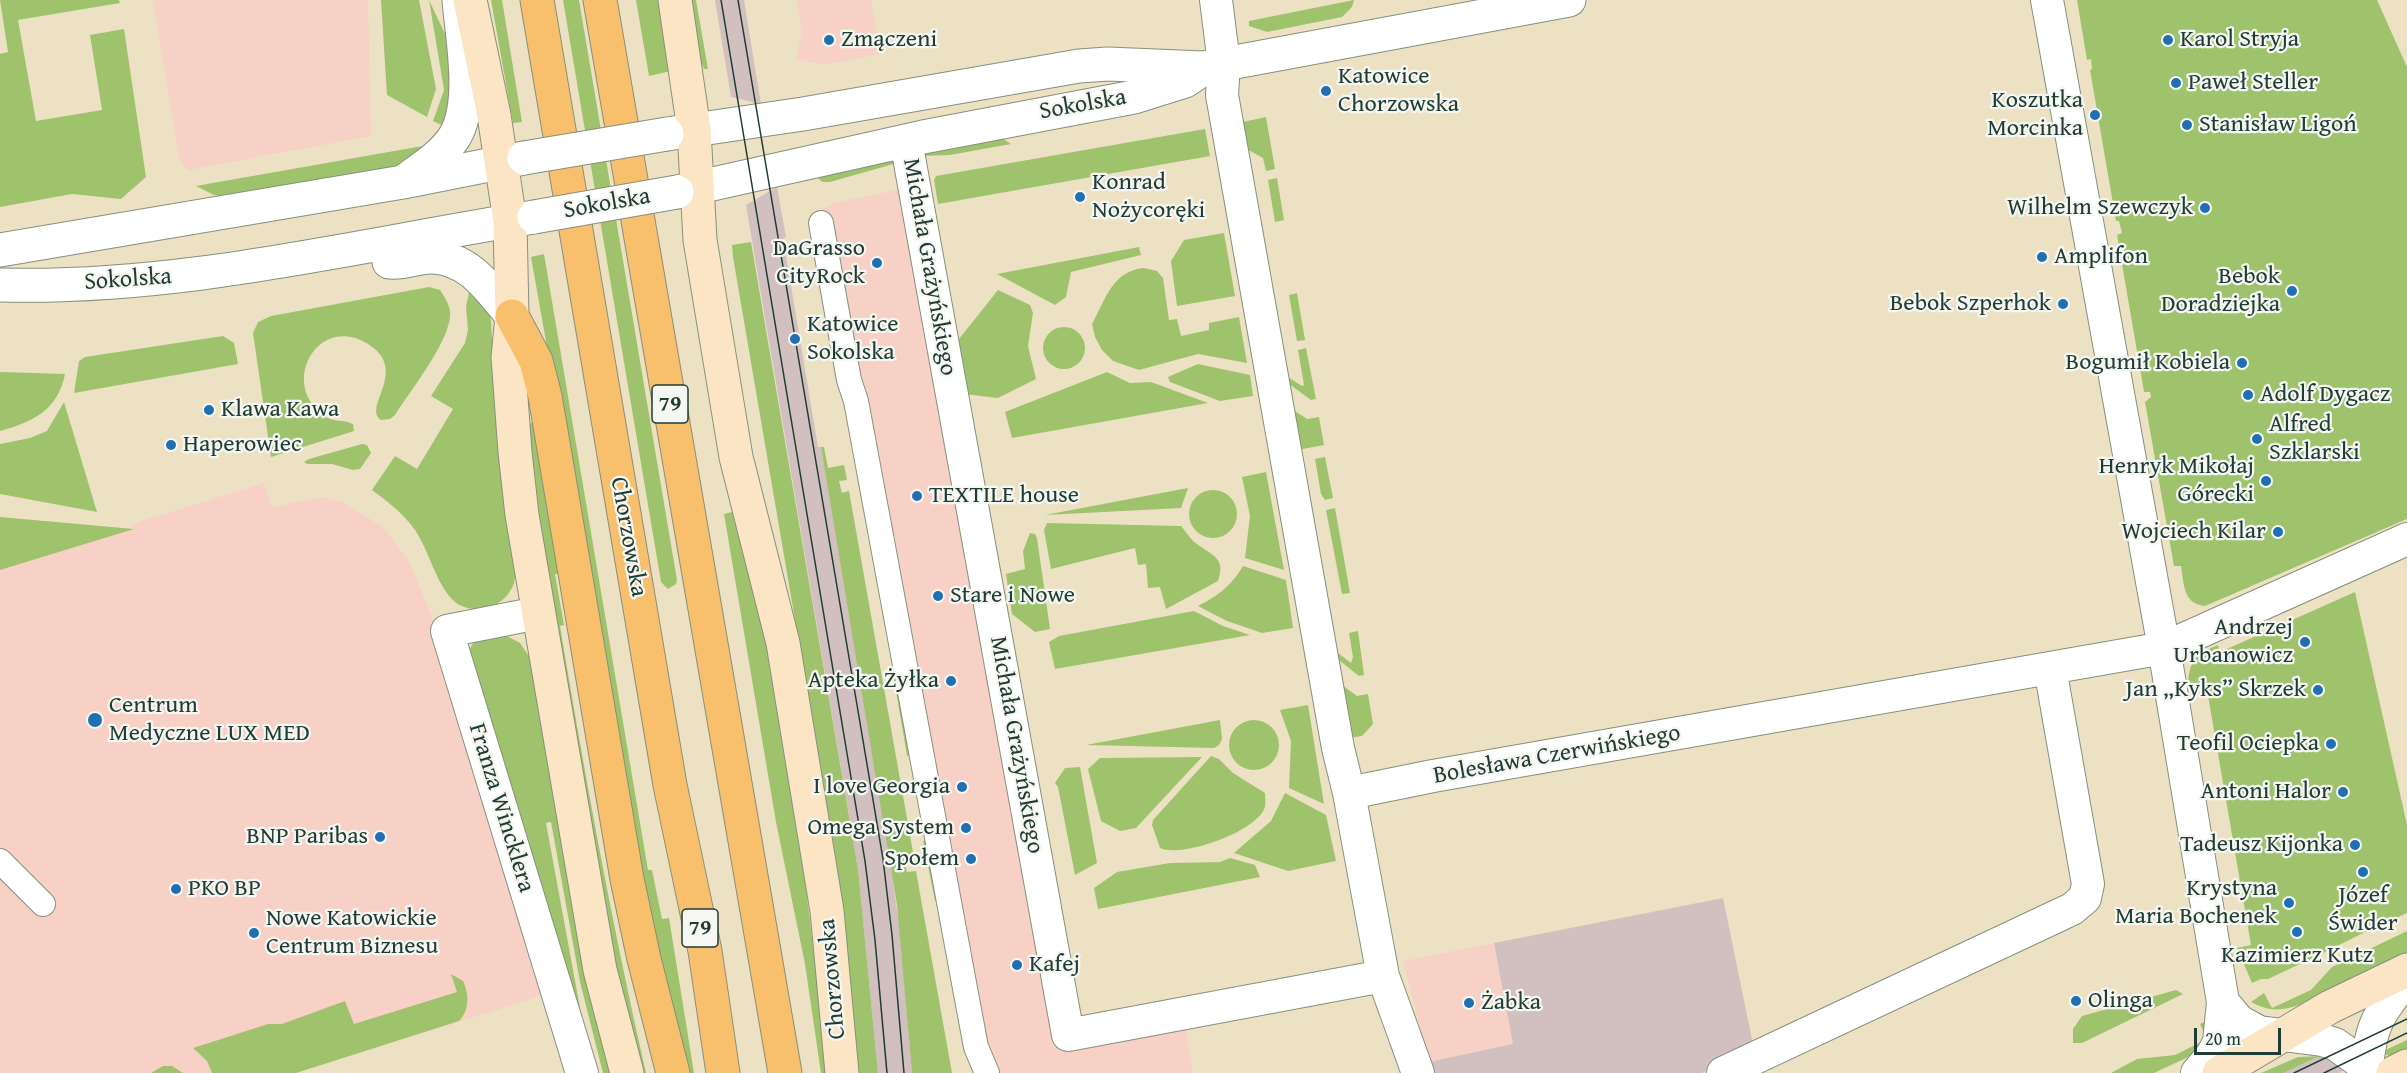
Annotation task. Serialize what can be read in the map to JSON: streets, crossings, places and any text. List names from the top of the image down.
{
  "streets": {
    "main road": ["79", "Chorzowska"],
    "street": [
      "Sokolska",
      "Michała Grażyńskiego",
      "Bolesława Czerwińskiego",
      "Franza Wincklera"
    ]
  },
  "crossings": [
    ["Sokolska", "Michała Grażyńskiego"],
    ["Sokolska", "Chorzowska"]
  ],
  "places": [
    "Zmączeni",
    "Karol Stryja",
    "Paweł Steller",
    "Katowice Chorzowska",
    "Koszutka Morcinka",
    "Stanisław Ligoń",
    "Konrad Nożycoręki",
    "Wilhelm Szewczyk",
    "Amplifon",
    "DaGrasso CityRock",
    "Bebok Doradziejka",
    "Bebok Szperhok",
    "Katowice Sokolska",
    "Bogumił Kobiela",
    "Adolf Dygacz",
    "Klawa Kawa",
    "Alfred Szklarski",
    "Haperowiec",
    "Henryk Mikołaj Górecki",
    "TEXTILE house",
    "Wojciech Kilar",
    "Stare i Nowe",
    "Andrzej Urbanowicz",
    "Apteka Żyłka",
    "Jan „Kyks” Skrzek",
    "Centrum Medyczne LUX MED",
    "Teofil Ociepka",
    "I love Georgia",
    "Antoni Halor",
    "Omega System",
    "BNP Paribas",
    "Tadeusz Kijonka",
    "Społem",
    "Józef Świder",
    "PKO BP",
    "Krystyna Maria Bochenek",
    "Kazimierz Kutz",
    "Nowe Katowickie Centrum Biznesu",
    "Kafej",
    "Olinga",
    "Żabka"
  ],
  "scale_bar": "20 m"
}
